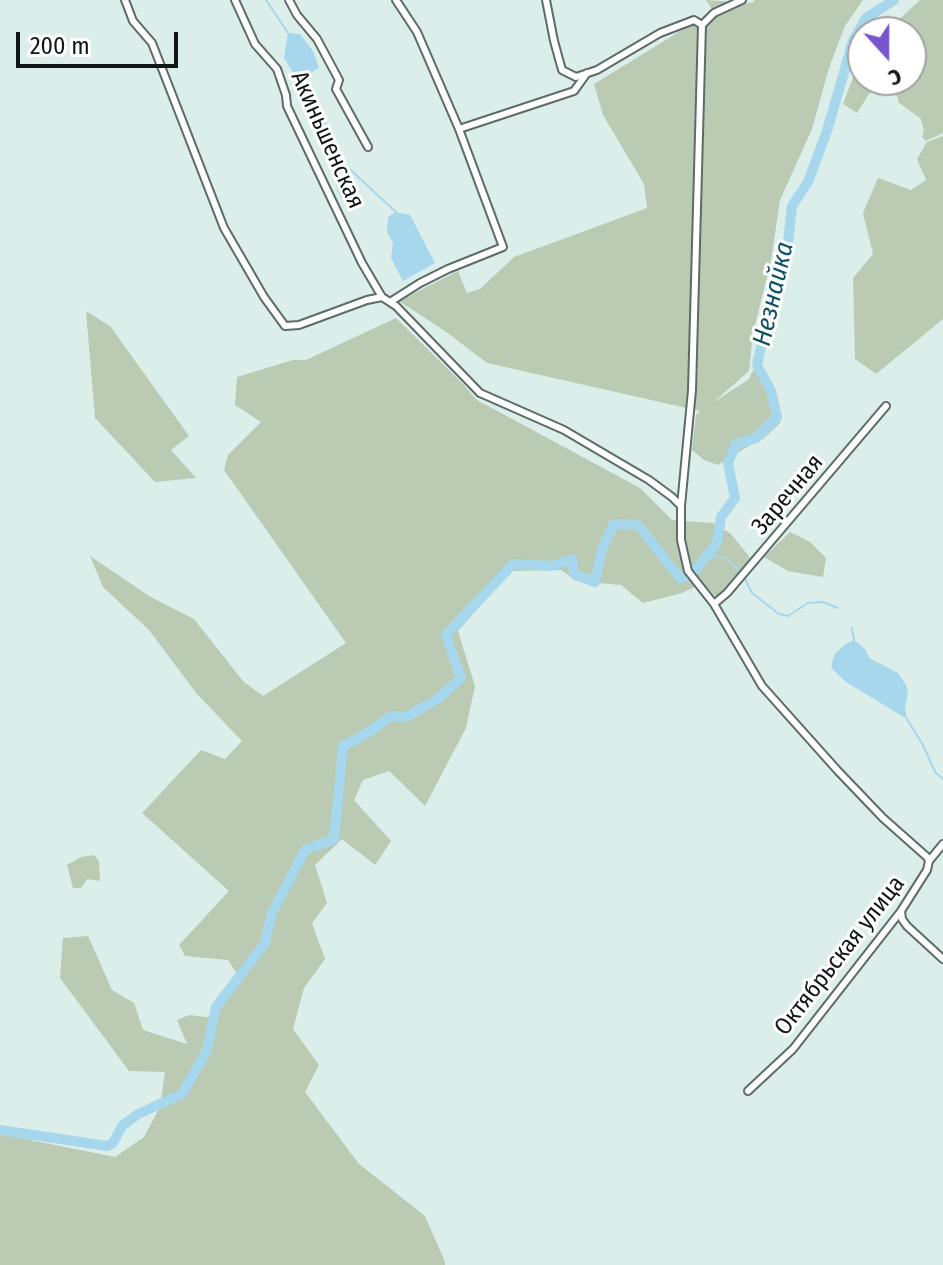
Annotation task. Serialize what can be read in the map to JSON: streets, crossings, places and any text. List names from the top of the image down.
{
  "streets": {
    "street": ["Акиньшенская", "Заречная", "Октябрьская улица"]
  },
  "crossings": [
    ["Заречная", "Октябрьская улица"]
  ],
  "water": ["Незнайка"],
  "scale_bar": "200 m",
  "north": "bottom"
}
